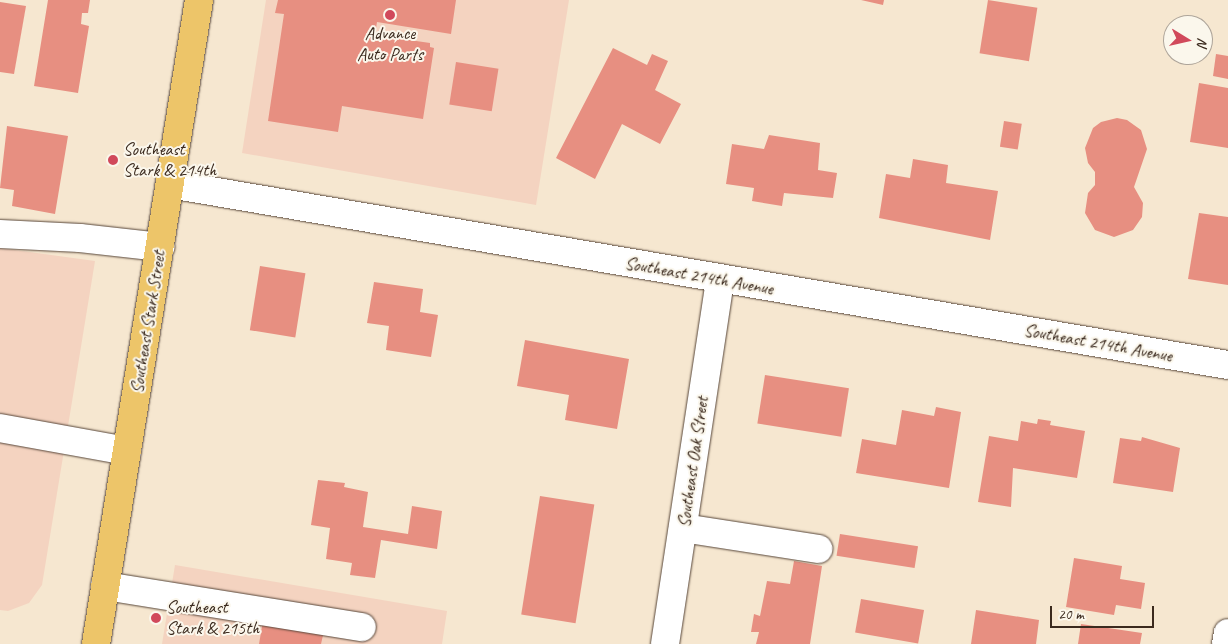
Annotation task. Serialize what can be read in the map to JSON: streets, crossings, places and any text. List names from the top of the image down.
{
  "streets": {
    "main road": ["Southeast Stark Street"],
    "street": ["Southeast 214th Avenue", "Southeast Oak Street"]
  },
  "crossings": [
    ["Southeast 214th Avenue", "Southeast Stark Street"],
    ["Southeast 214th Avenue", "Southeast Oak Street"]
  ],
  "places": ["Advance Auto Parts", "Southeast Stark & 214th", "Southeast Stark & 215th"],
  "scale_bar": "20 m",
  "north": "right"
}
